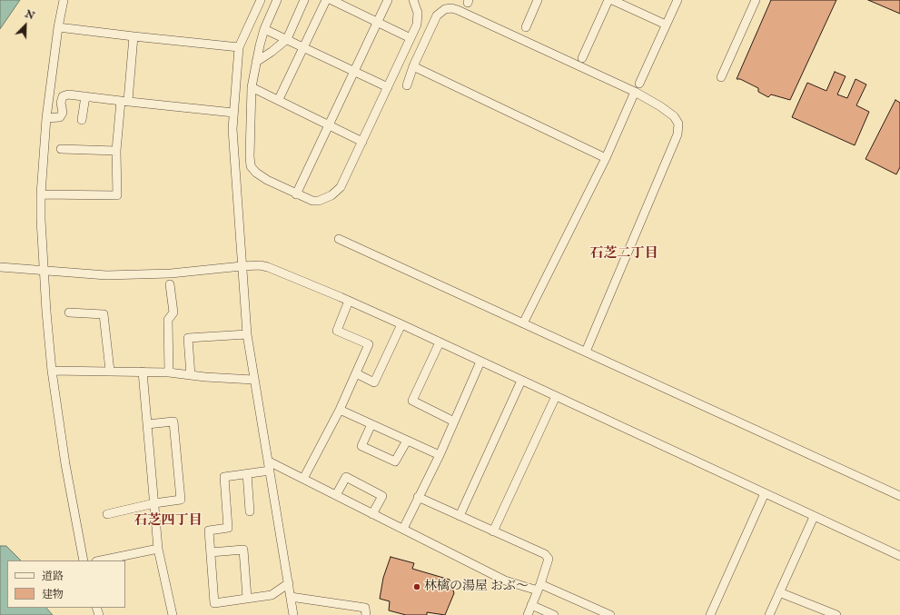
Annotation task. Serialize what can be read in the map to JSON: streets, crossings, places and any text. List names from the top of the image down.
{
  "districts": ["石芝二丁目", "石芝四丁目"],
  "places": ["林檎の湯屋 おぶ～"],
  "legend": ["道路", "建物"],
  "north": "top right"
}
